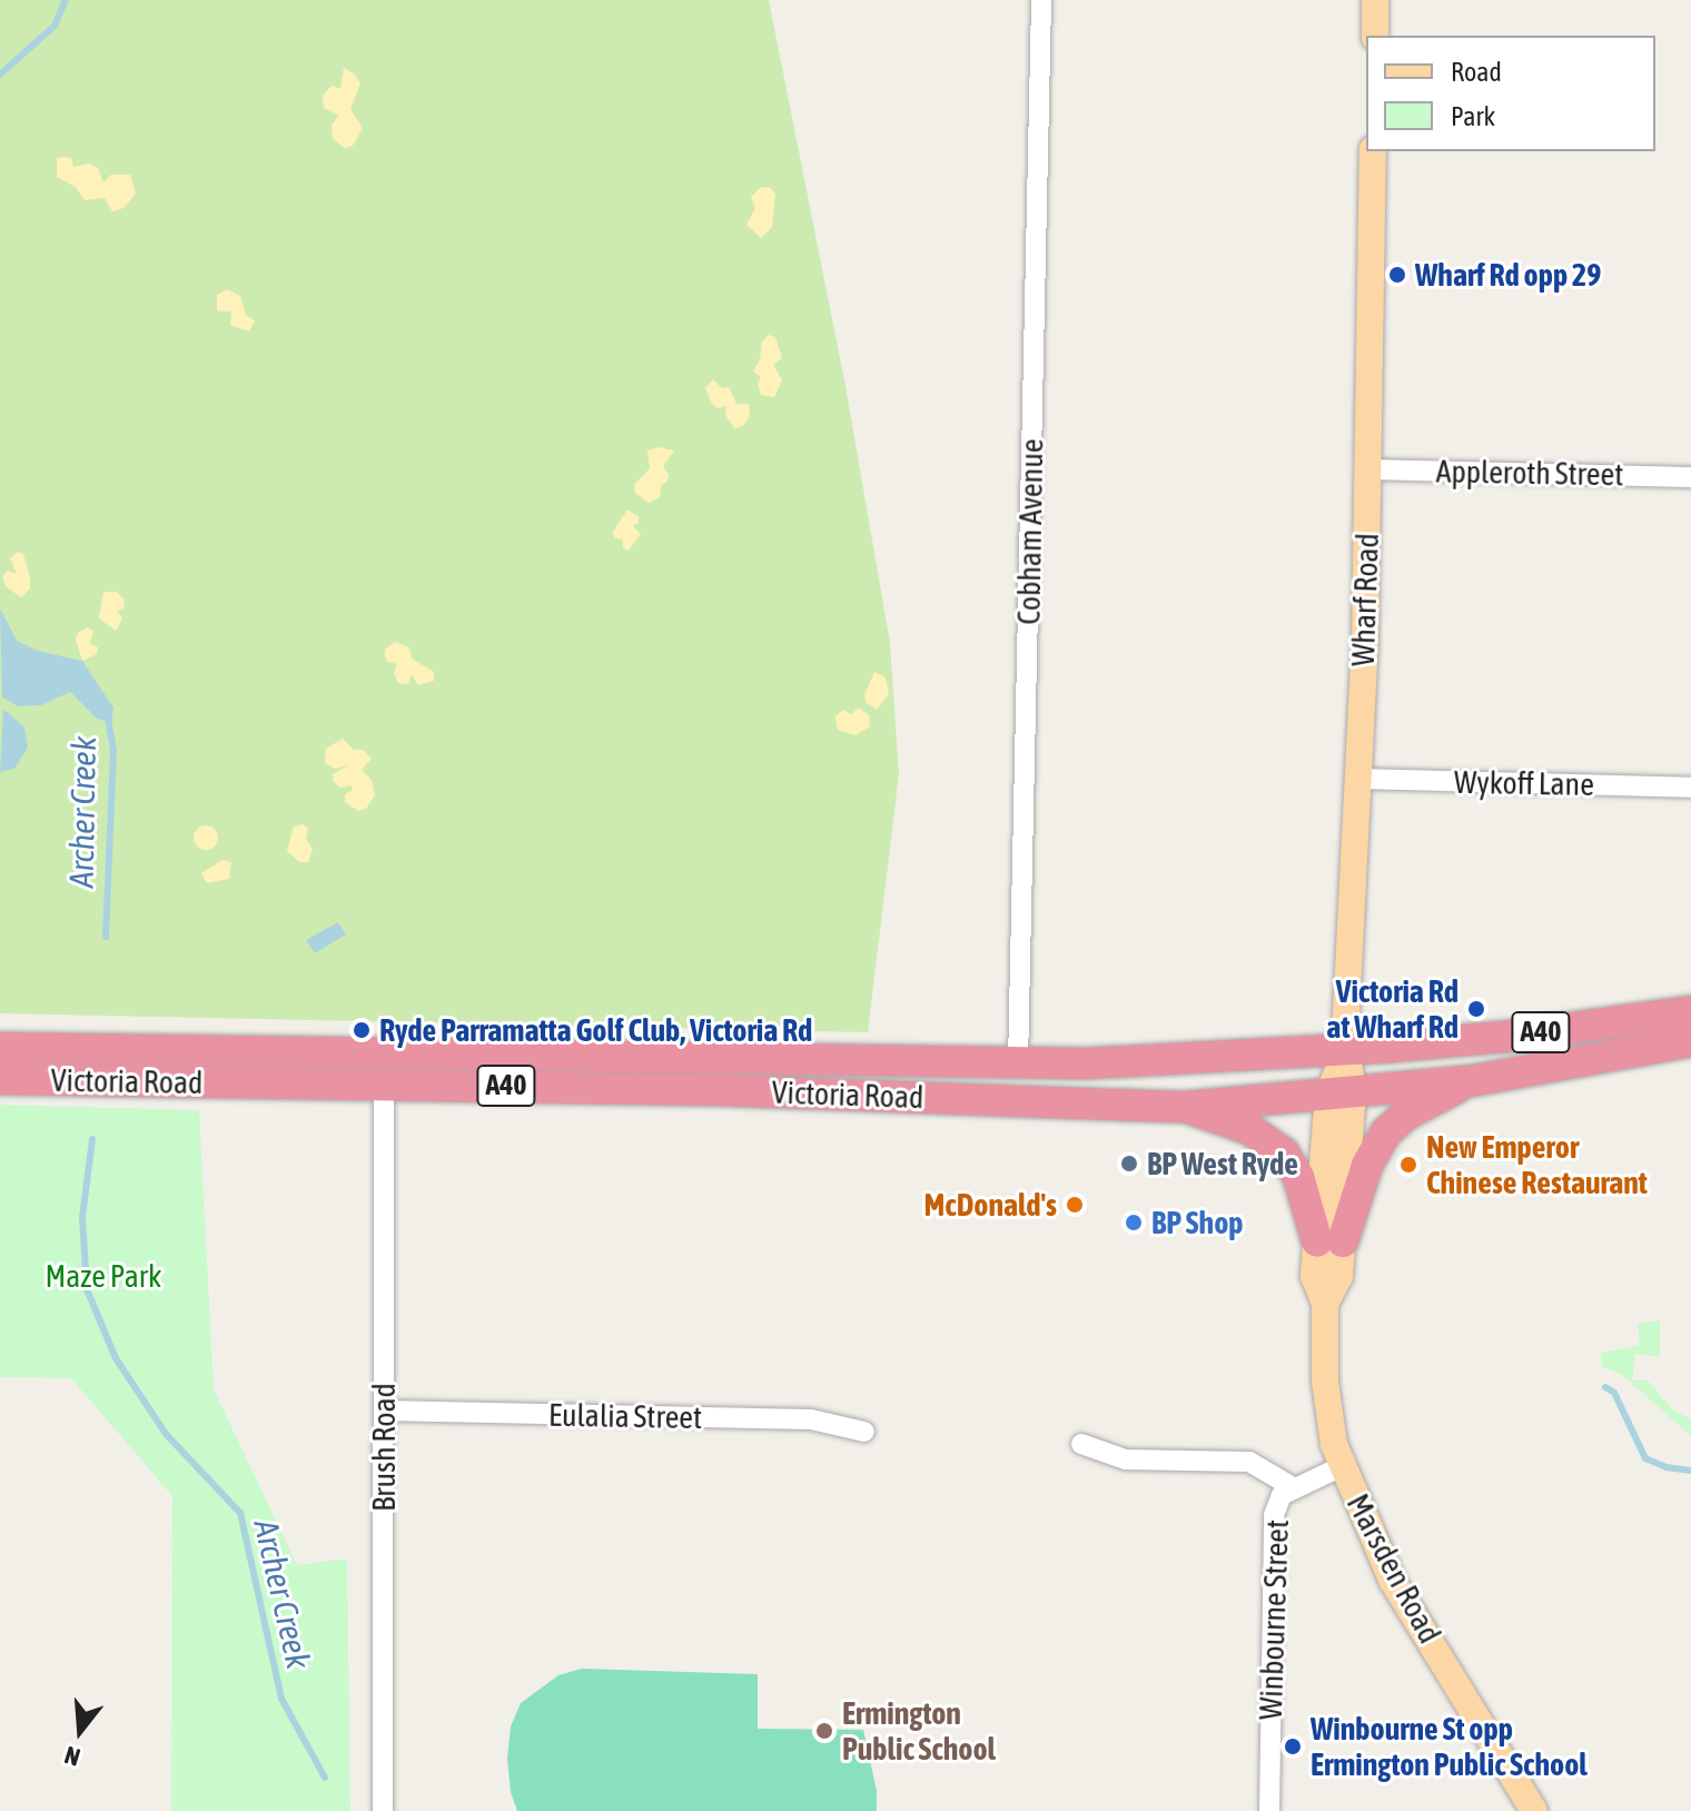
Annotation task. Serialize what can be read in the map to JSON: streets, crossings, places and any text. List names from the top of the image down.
{
  "streets": {
    "highway": ["A40", "Victoria Road"],
    "main road": ["Wharf Road", "Marsden Road"],
    "street": [
      "Appleroth Street",
      "Cobham Avenue",
      "Wykoff Lane",
      "Eulalia Street",
      "Brush Road",
      "Winbourne Street"
    ]
  },
  "crossings": [
    ["Appleroth Street", "Wharf Road"],
    ["Cobham Avenue", "Victoria Road"],
    ["Wharf Road", "Wykoff Lane"],
    ["Wharf Road", "Victoria Road"],
    ["Wharf Road", "Marsden Road"],
    ["Victoria Road", "Brush Road"],
    ["Victoria Road", "Marsden Road"],
    ["Eulalia Street", "Brush Road"],
    ["Marsden Road", "Winbourne Street"]
  ],
  "water": ["Archer Creek"],
  "parks": ["Maze Park"],
  "places": [
    "Wharf Rd opp 29",
    "Victoria Rd at Wharf Rd",
    "Ryde Parramatta Golf Club, Victoria Rd",
    "BP West Ryde",
    "New Emperor Chinese Restaurant",
    "McDonald's",
    "BP Shop",
    "Ermington Public School",
    "Winbourne St opp Ermington Public School"
  ],
  "legend": ["Road", "Park"],
  "north": "bottom"
}
